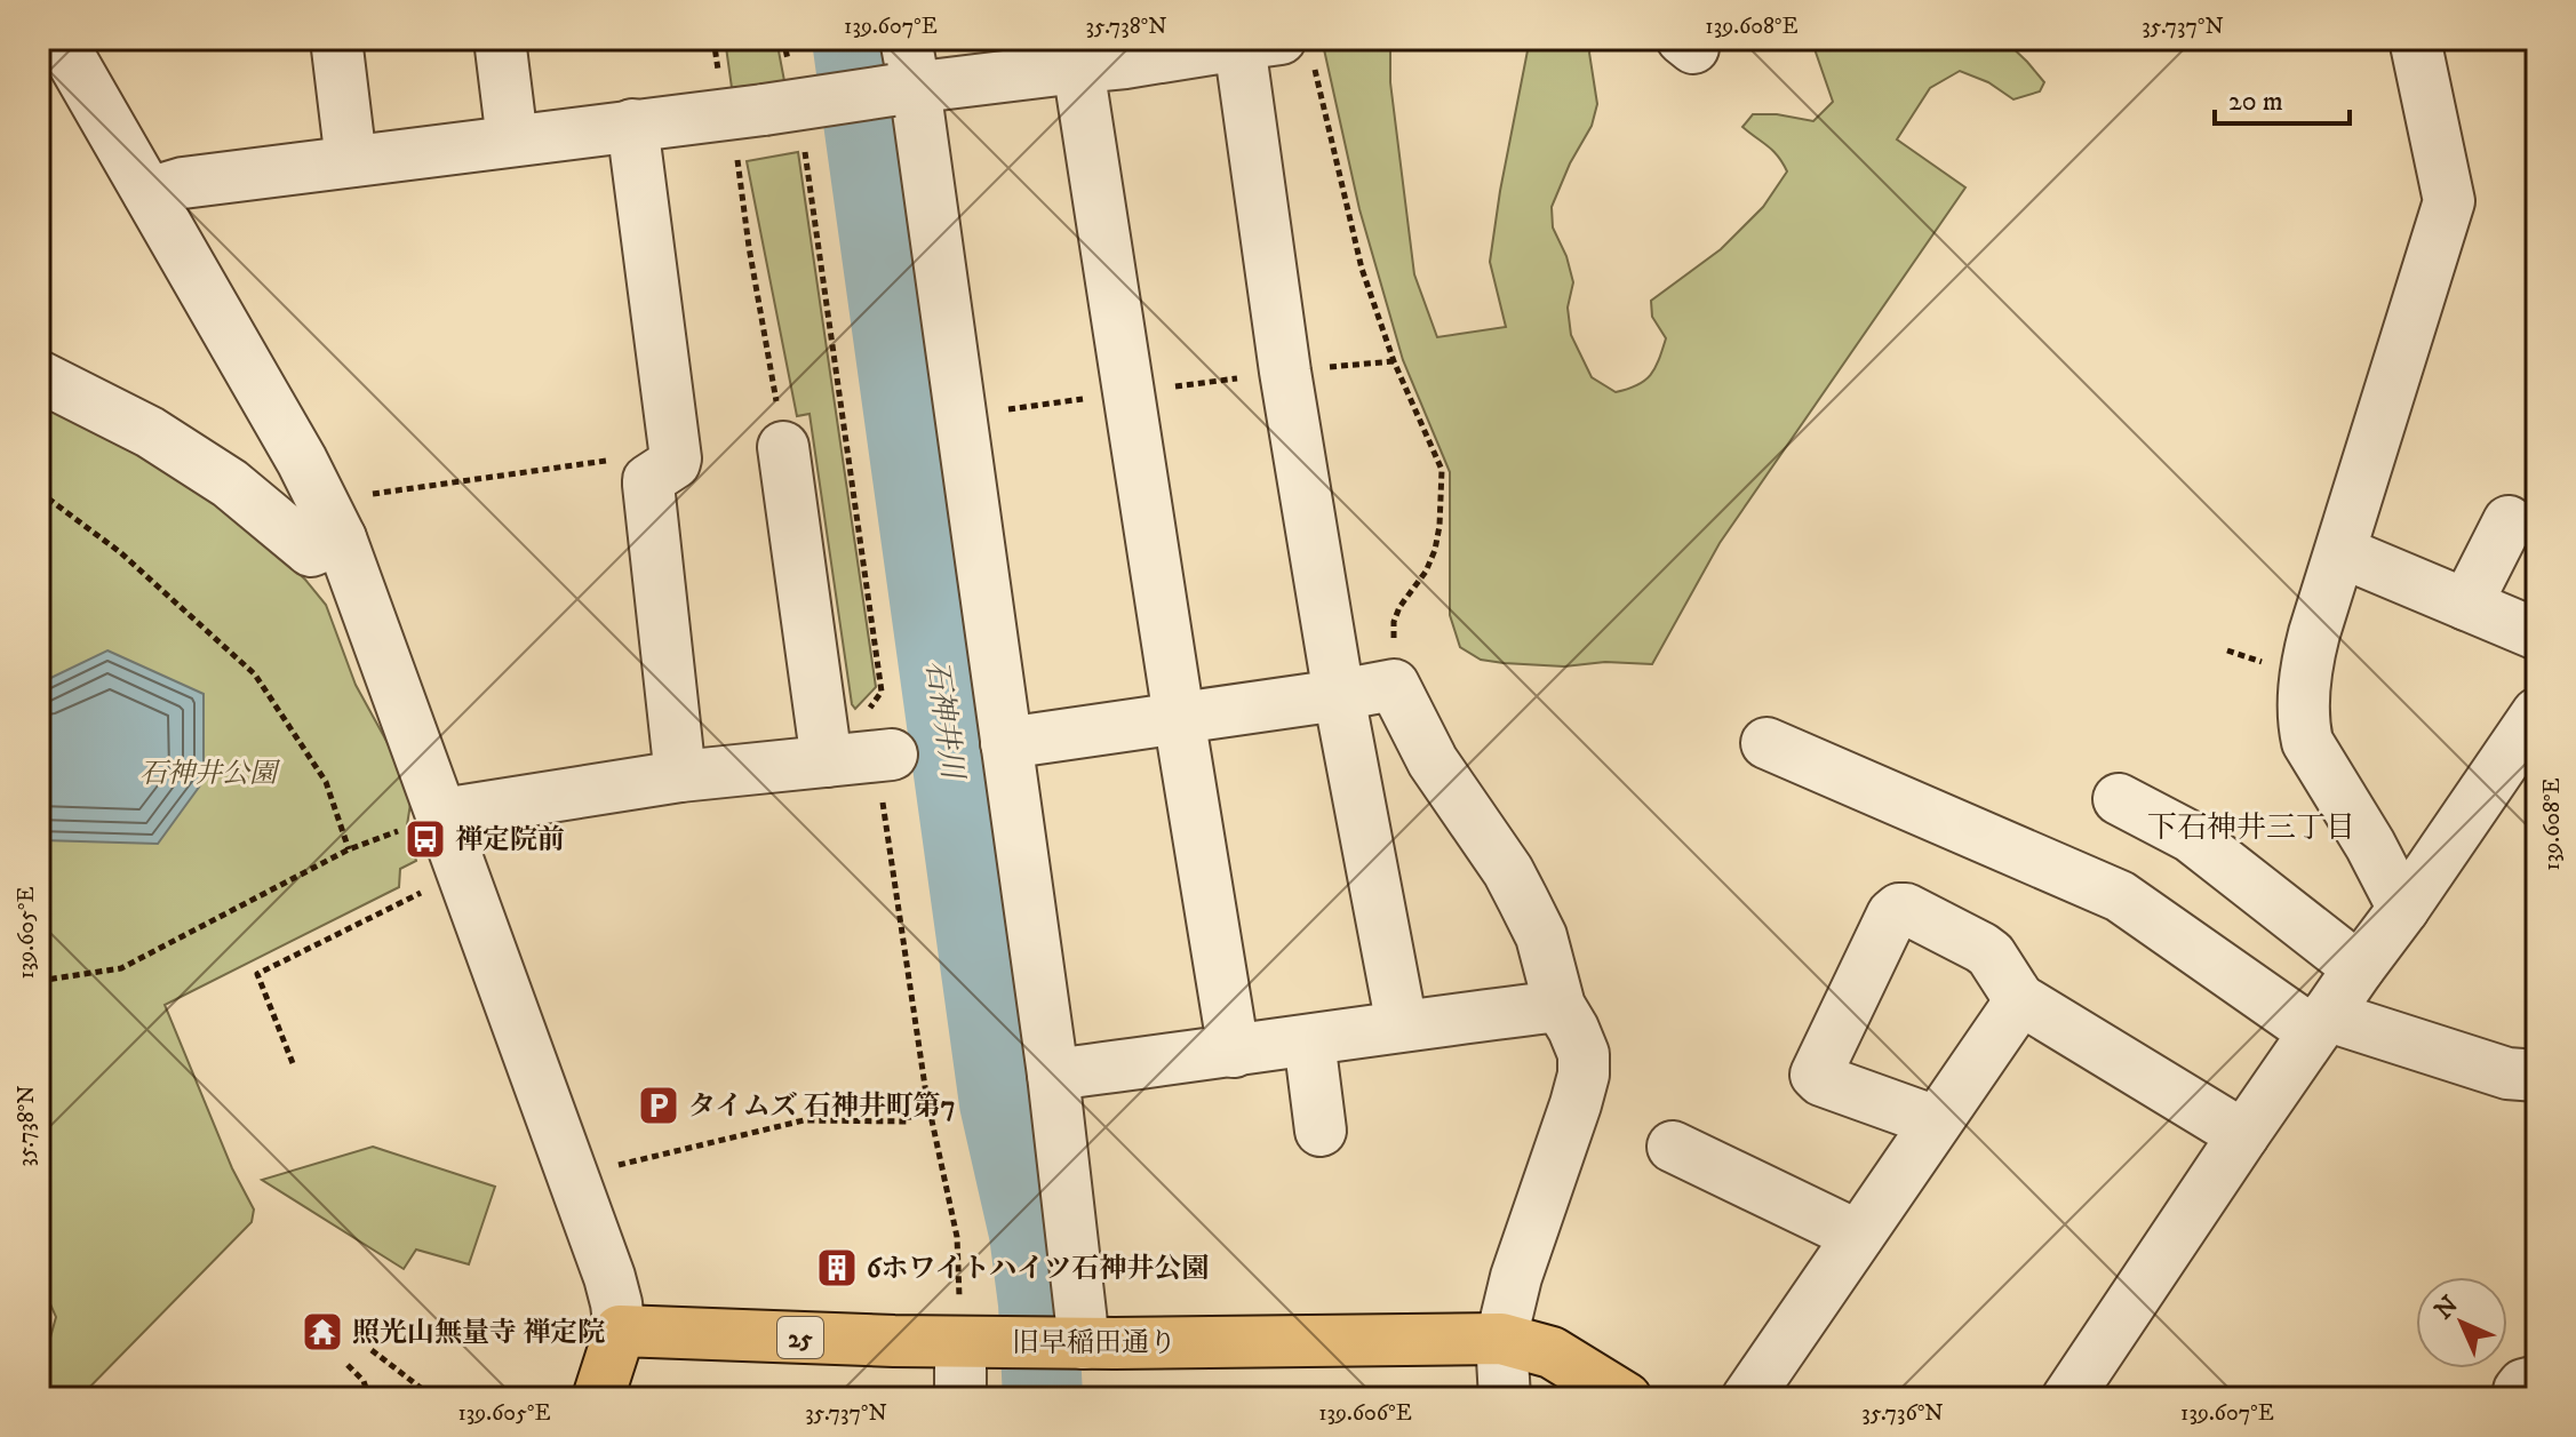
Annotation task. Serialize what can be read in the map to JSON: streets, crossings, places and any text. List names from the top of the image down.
{
  "streets": {
    "main road": ["25", "旧早稲田通り"]
  },
  "districts": ["下石神井三丁目"],
  "water": ["石神井川"],
  "parks": ["石神井公園"],
  "places": {
    "bus stop": ["禅定院前"],
    "parking": ["タイムズ 石神井町第7"],
    "building": ["6ホワイトハイツ石神井公園"],
    "temple": ["照光山無量寺 禅定院"]
  },
  "scale_bar": "20 m",
  "north": "top left",
  "coordinates": [
    "139.607°E",
    "35.738°N",
    "139.608°E",
    "35.737°N",
    "139.605°E",
    "139.606°E",
    "35.736°N"
  ]
}
